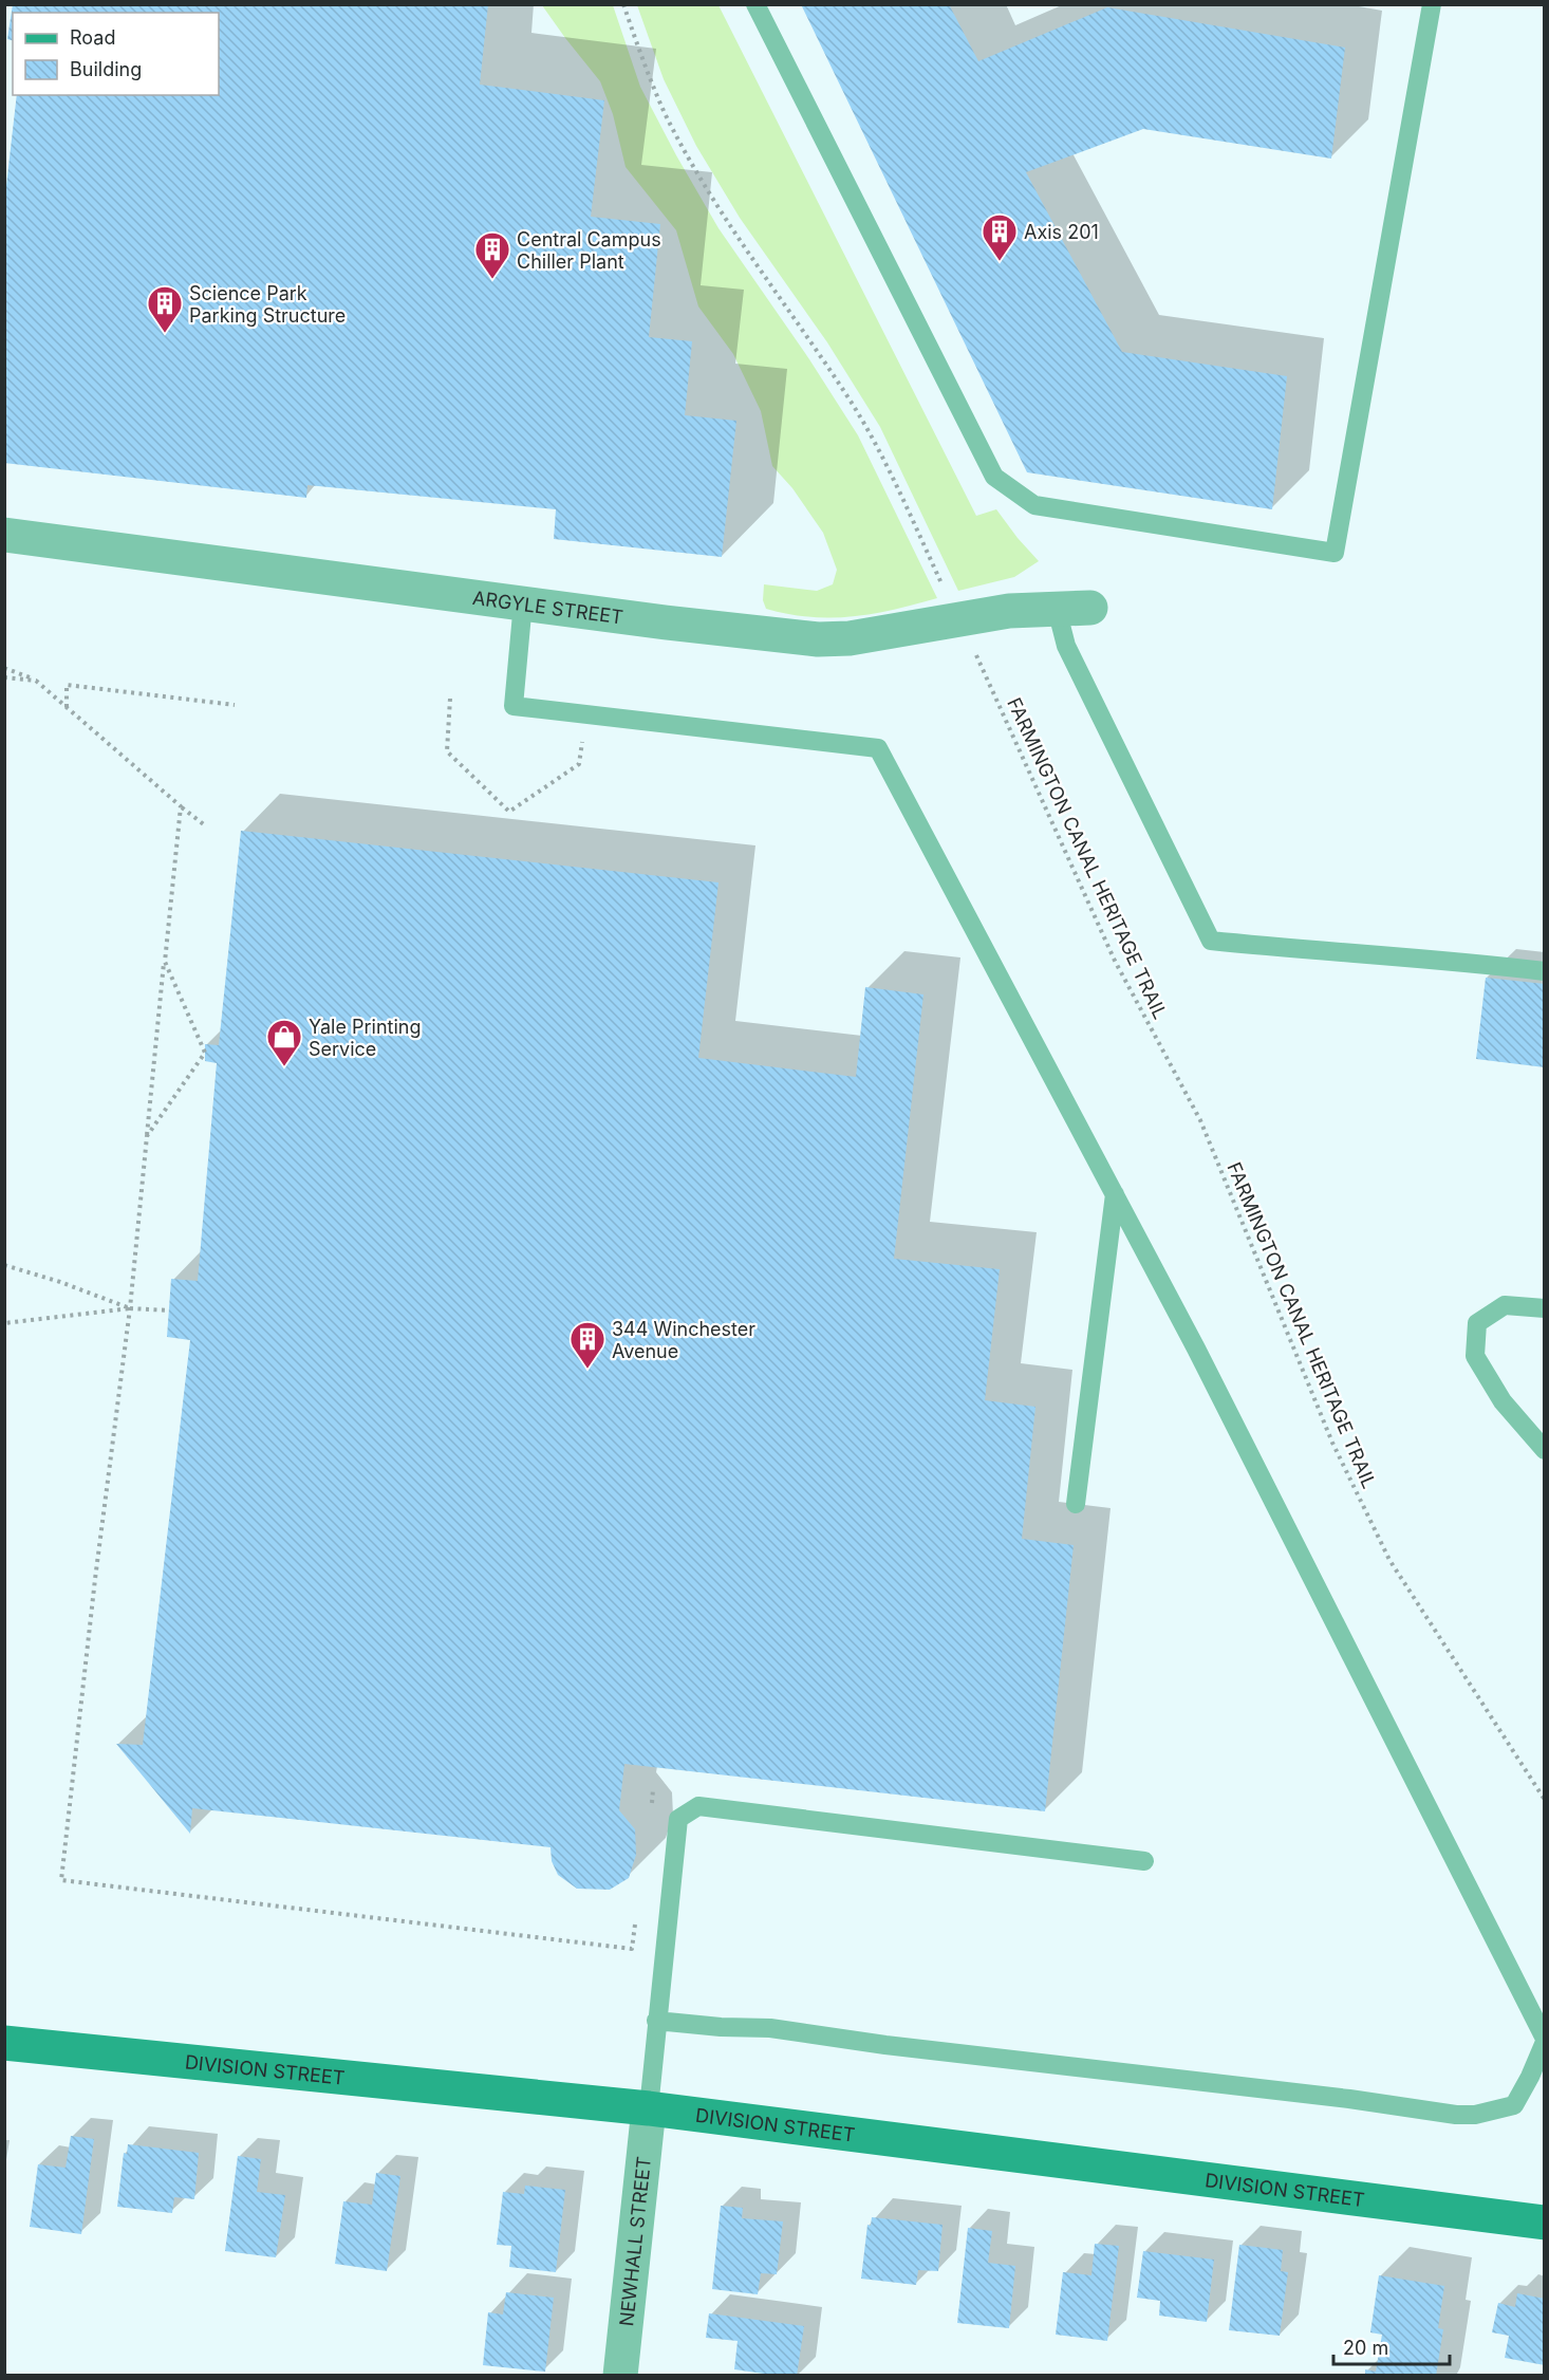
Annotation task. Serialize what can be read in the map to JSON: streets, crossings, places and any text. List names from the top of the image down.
{
  "streets": {
    "main road": ["DIVISION STREET"],
    "street": ["ARGYLE STREET", "NEWHALL STREET"],
    "path": ["FARMINGTON CANAL HERITAGE TRAIL"]
  },
  "crossings": [
    ["ARGYLE STREET", "FARMINGTON CANAL HERITAGE TRAIL"],
    ["DIVISION STREET", "NEWHALL STREET"]
  ],
  "places": {
    "building": [
      "Axis 201",
      "Central Campus Chiller Plant",
      "Science Park Parking Structure",
      "344 Winchester Avenue"
    ],
    "shop": ["Yale Printing Service"]
  },
  "legend": ["Road", "Building"],
  "scale_bar": "20 m"
}
